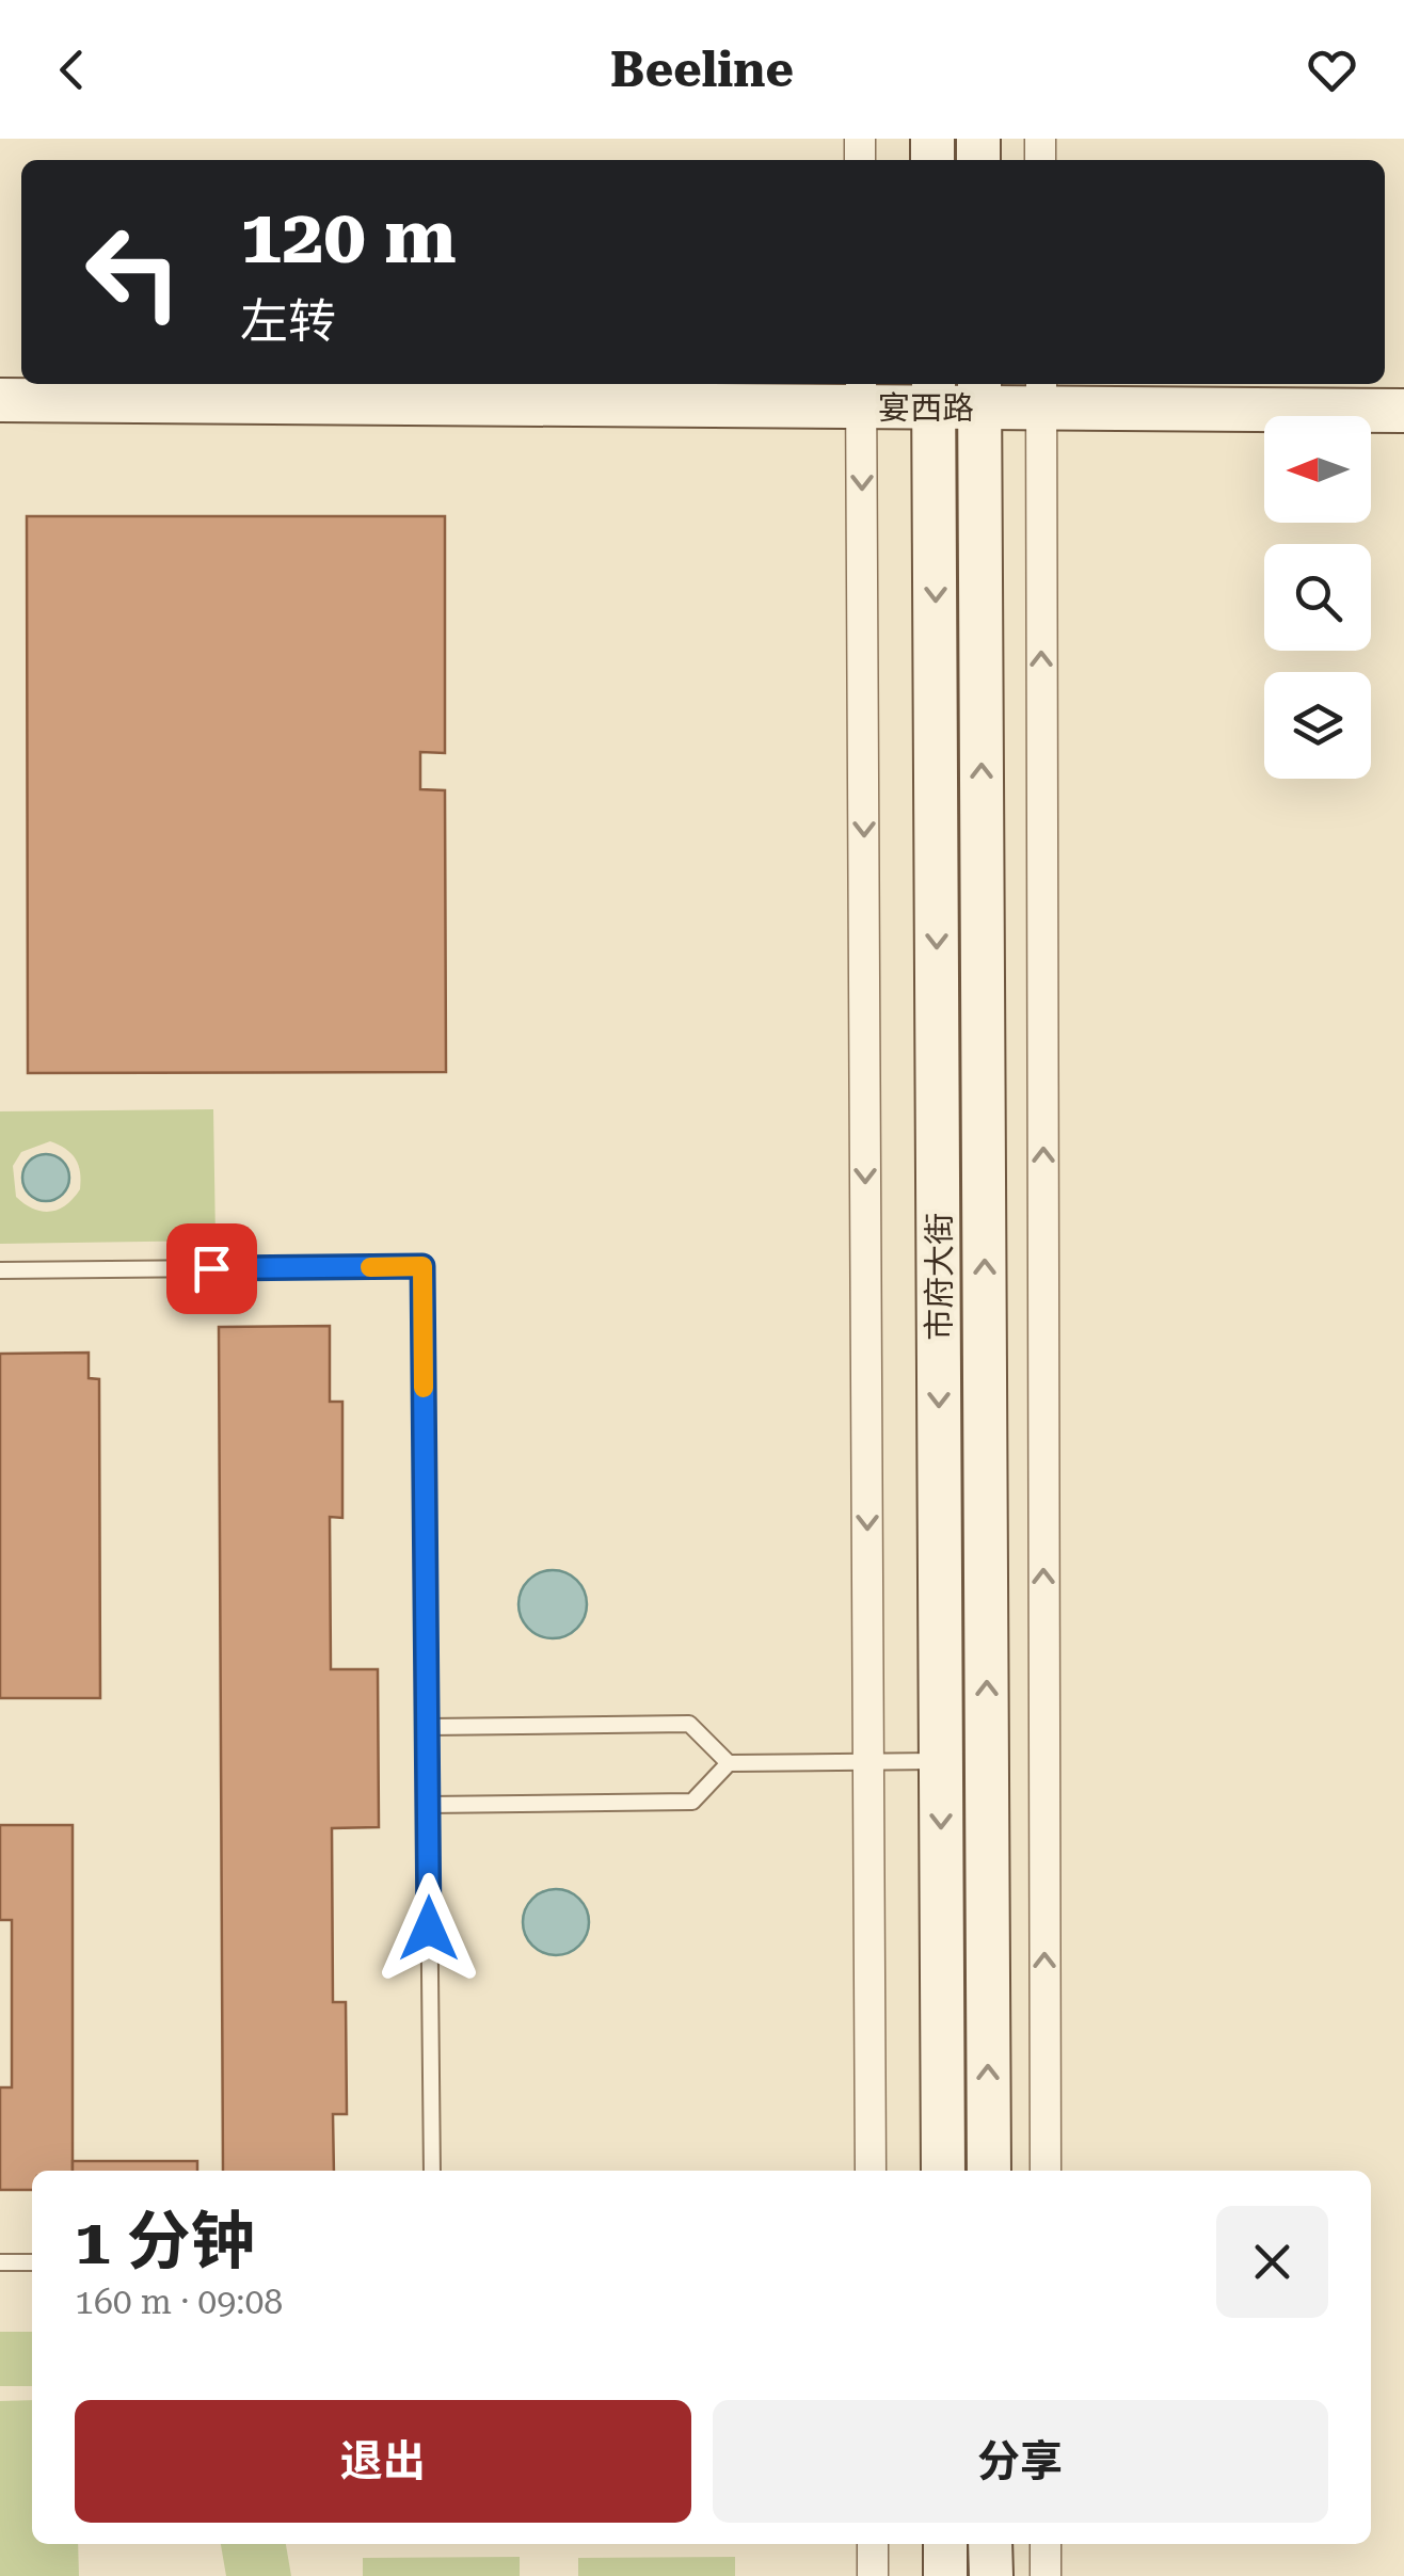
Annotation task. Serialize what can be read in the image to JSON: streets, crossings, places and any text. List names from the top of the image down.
{
  "streets": {
    "main road": ["宴西路", "市府大街"]
  },
  "crossings": [
    ["宴西路", "市府大街"]
  ],
  "north": "left",
  "page": {
    "header": "Beeline",
    "turn": ["120 m", "左转"],
    "heading": ["1 分钟", "160 m · 09:08"],
    "buttons": ["退出", "分享"]
  }
}
